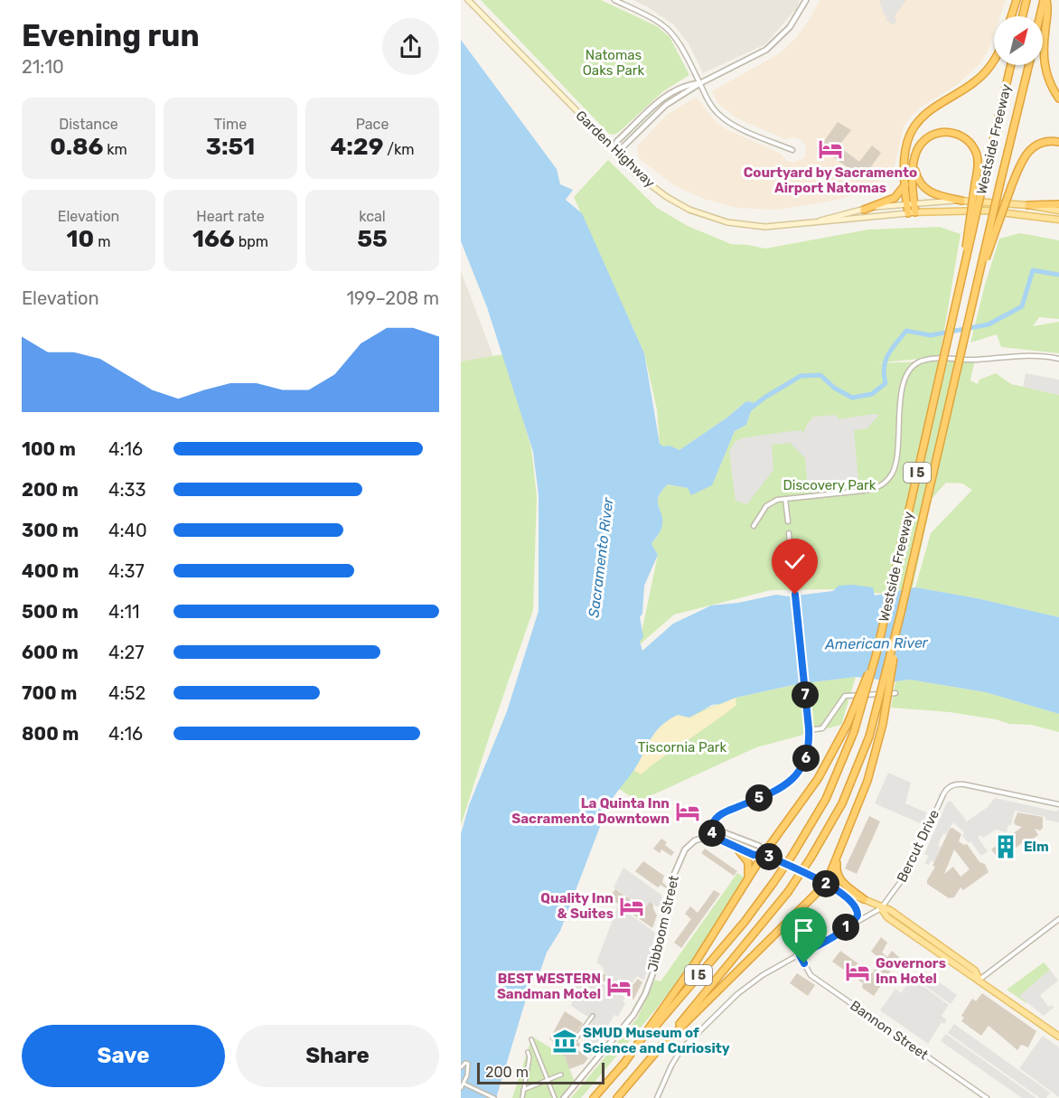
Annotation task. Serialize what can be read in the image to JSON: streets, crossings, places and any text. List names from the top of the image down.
{
  "streets": {
    "highway": ["Westside Freeway", "I 5"],
    "main road": ["Garden Highway"],
    "street": ["Bercut Drive", "Jibboom Street", "Bannon Street"]
  },
  "crossings": [
    ["Bercut Drive", "Bannon Street"]
  ],
  "water": ["Sacramento River", "American River"],
  "parks": ["Natomas Oaks Park", "Discovery Park", "Tiscornia Park"],
  "places": {
    "hotel": [
      "Courtyard by Sacramento Airport Natomas",
      "La Quinta Inn Sacramento Downtown",
      "Quality Inn & Suites",
      "Governors Inn Hotel",
      "BEST WESTERN Sandman Motel"
    ],
    "building": ["Elm"],
    "museum": ["SMUD Museum of Science and Curiosity"]
  },
  "scale_bar": "200 m",
  "north": "top right",
  "page": {
    "heading": ["Evening run", "21:10"],
    "stats": [
      ["Distance", "0.86 km"],
      ["Time", "3:51"],
      ["Pace", "4:29 /km"],
      ["Elevation", "10 m"],
      ["Heart rate", "166 bpm"],
      ["kcal", "55"]
    ],
    "chart": ["Elevation", "199–208 m"],
    "list": [
      {
        "name": "100 m",
        "note": "4:16"
      },
      {
        "name": "200 m",
        "note": "4:33"
      },
      {
        "name": "300 m",
        "note": "4:40"
      },
      {
        "name": "400 m",
        "note": "4:37"
      },
      {
        "name": "500 m",
        "note": "4:11"
      },
      {
        "name": "600 m",
        "note": "4:27"
      },
      {
        "name": "700 m",
        "note": "4:52"
      },
      {
        "name": "800 m",
        "note": "4:16"
      }
    ],
    "pins": [
      "7",
      "6",
      "5",
      "4",
      "3",
      "2",
      "1"
    ],
    "buttons": ["Save", "Share"],
    "scale": "200 m"
  }
}
